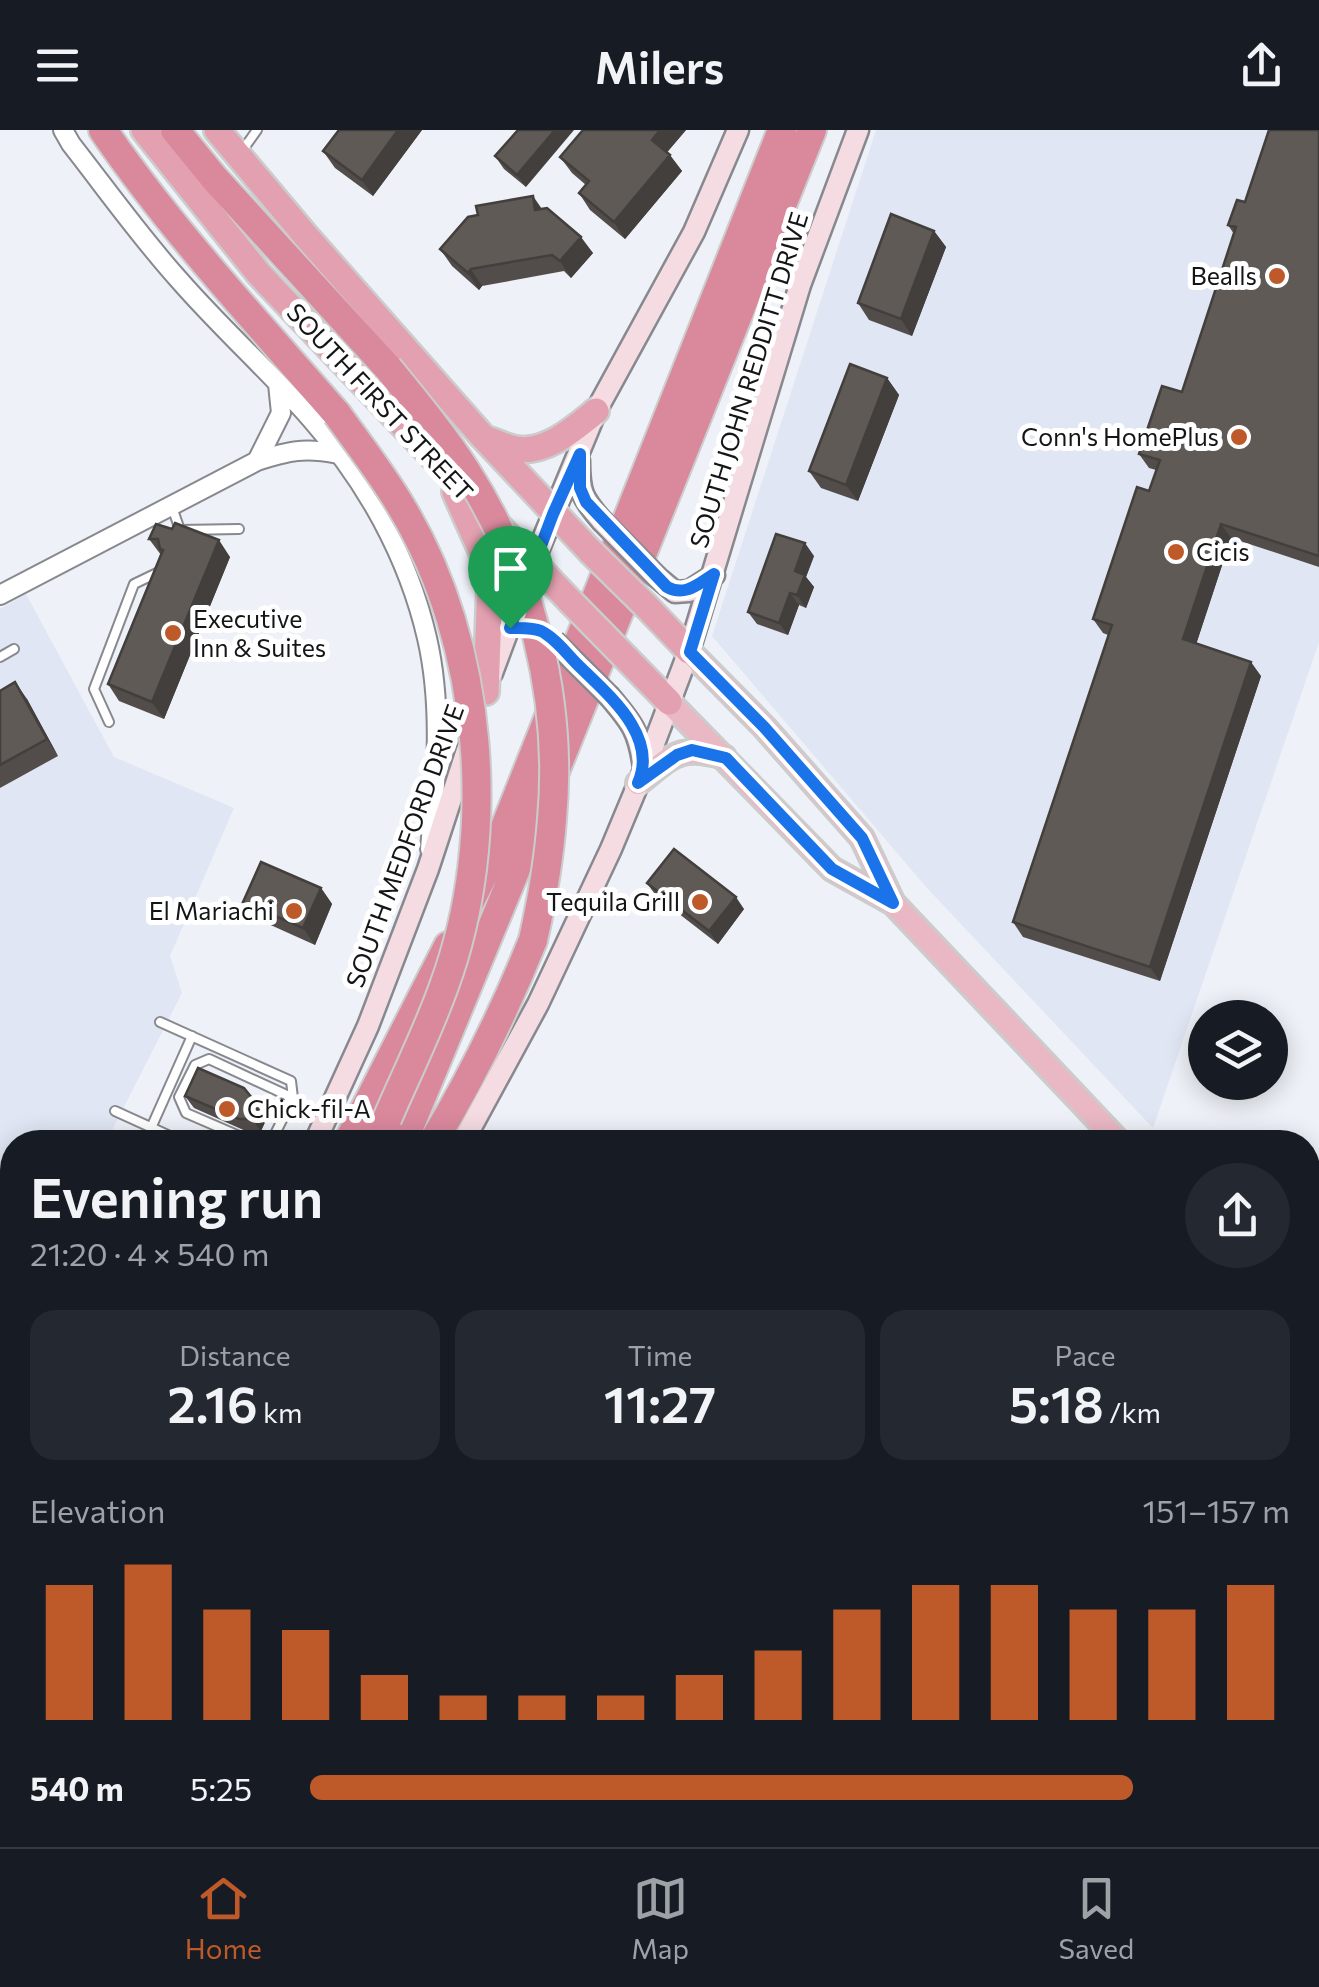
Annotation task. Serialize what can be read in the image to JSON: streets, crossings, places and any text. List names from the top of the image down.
{
  "streets": {
    "highway": ["SOUTH FIRST STREET"],
    "main road": ["SOUTH JOHN REDDITT DRIVE", "SOUTH MEDFORD DRIVE"]
  },
  "crossings": [
    ["SOUTH JOHN REDDITT DRIVE", "SOUTH FIRST STREET"],
    ["SOUTH FIRST STREET", "SOUTH MEDFORD DRIVE"]
  ],
  "places": [
    "Bealls",
    "Conn's HomePlus",
    "Cicis",
    "Executive Inn & Suites",
    "Tequila Grill",
    "El Mariachi",
    "Chick-fil-A"
  ],
  "page": {
    "header": "Milers",
    "heading": ["Evening run", "21:20 · 4 × 540 m"],
    "stats": [
      ["Distance", "2.16 km"],
      ["Time", "11:27"],
      ["Pace", "5:18 /km"]
    ],
    "chart": ["Elevation", "151–157 m"],
    "list": [
      {
        "name": "540 m",
        "note": "5:25"
      }
    ],
    "tabs": ["Home", "Map", "Saved"]
  }
}
